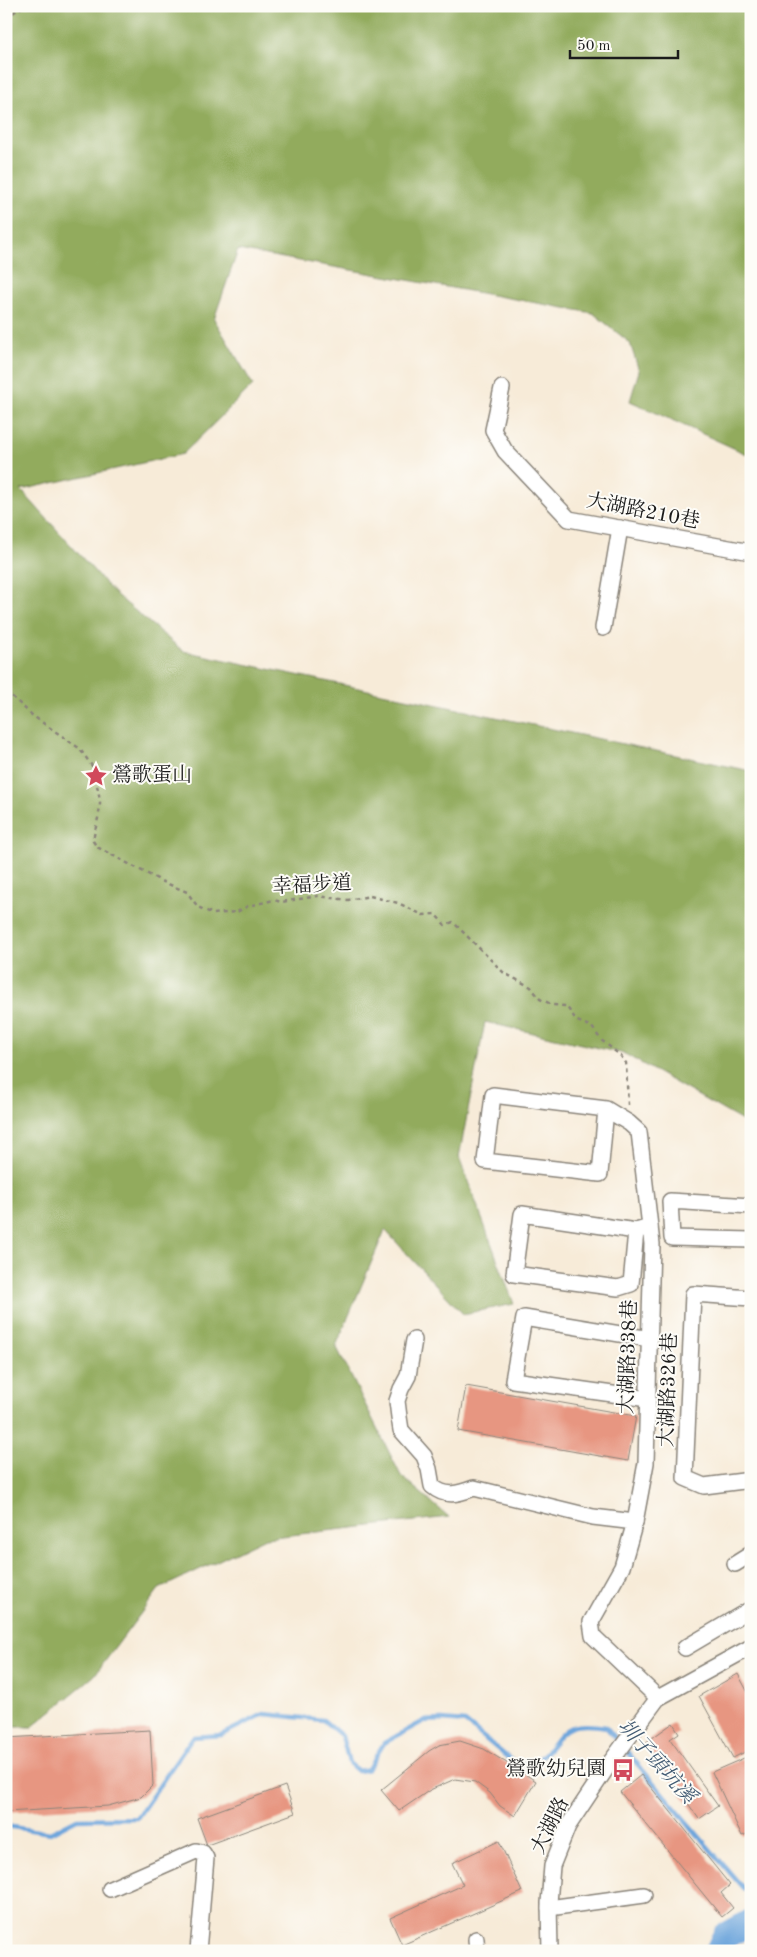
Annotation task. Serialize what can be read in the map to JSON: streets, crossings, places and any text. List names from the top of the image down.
{
  "streets": {
    "street": [
      "大湖路210巷",
      "大湖路338巷",
      "大湖路326巷",
      "大湖路"
    ],
    "path": ["幸福步道"]
  },
  "crossings": [
    ["幸福步道", "大湖路338巷"],
    ["大湖路338巷", "大湖路"]
  ],
  "water": ["圳子頭坑溪"],
  "places": {
    "place": ["鶯歌蛋山"],
    "bus stop": ["鶯歌幼兒園"]
  },
  "scale_bar": "50 m"
}
